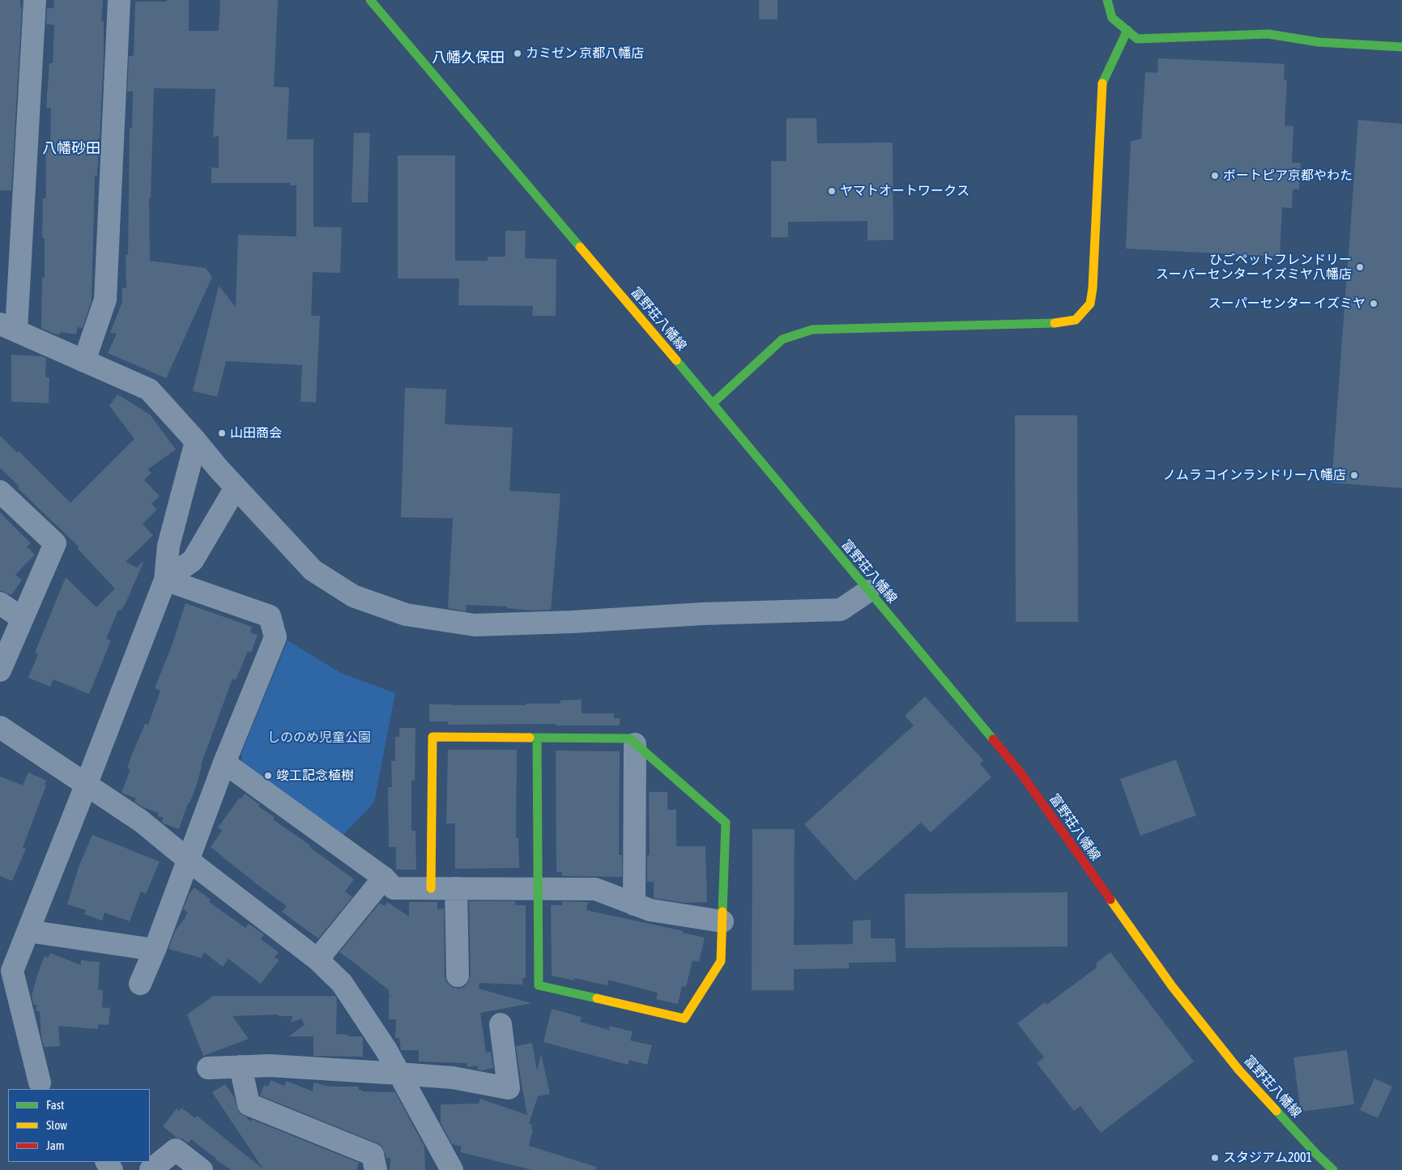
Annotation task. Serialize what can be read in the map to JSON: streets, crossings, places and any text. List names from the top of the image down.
{
  "streets": {
    "street": ["富野荘八幡線"]
  },
  "districts": ["八幡久保田", "八幡砂田"],
  "parks": ["しののめ児童公園"],
  "places": [
    "カミゼン 京都八幡店",
    "ボートピア京都やわた",
    "ヤマトオートワークス",
    "ひごペットフレンドリー スーパーセンター イズミヤ八幡店",
    "スーパーセンター イズミヤ",
    "山田商会",
    "ノムラ コインランドリー八幡店",
    "竣工記念植樹",
    "スタジアム2001"
  ],
  "legend": ["Fast", "Slow", "Jam"]
}
